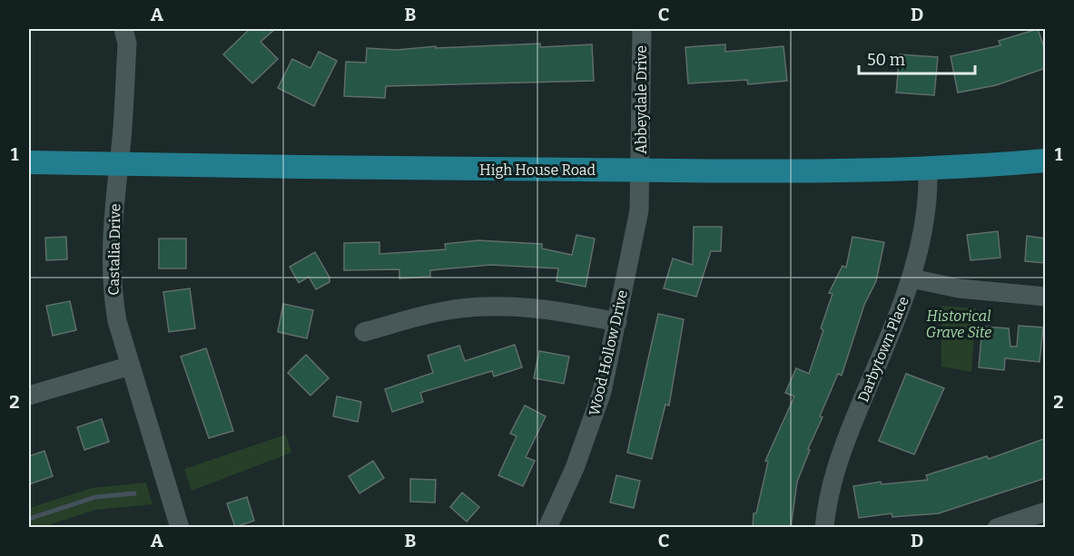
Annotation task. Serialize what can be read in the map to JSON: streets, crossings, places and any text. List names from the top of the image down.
{
  "streets": {
    "main road": ["High House Road"],
    "street": [
      "Abbeydale Drive",
      "Castalia Drive",
      "Darbytown Place",
      "Wood Hollow Drive"
    ]
  },
  "crossings": [
    ["Abbeydale Drive", "High House Road"],
    ["Abbeydale Drive", "Wood Hollow Drive"],
    ["High House Road", "Castalia Drive"],
    ["High House Road", "Darbytown Place"],
    ["High House Road", "Wood Hollow Drive"]
  ],
  "parks": ["Historical Grave Site"],
  "scale_bar": "50 m",
  "grid": {
    "columns": [
      "A",
      "B",
      "C",
      "D"
    ],
    "rows": ["1", "2"]
  }
}
